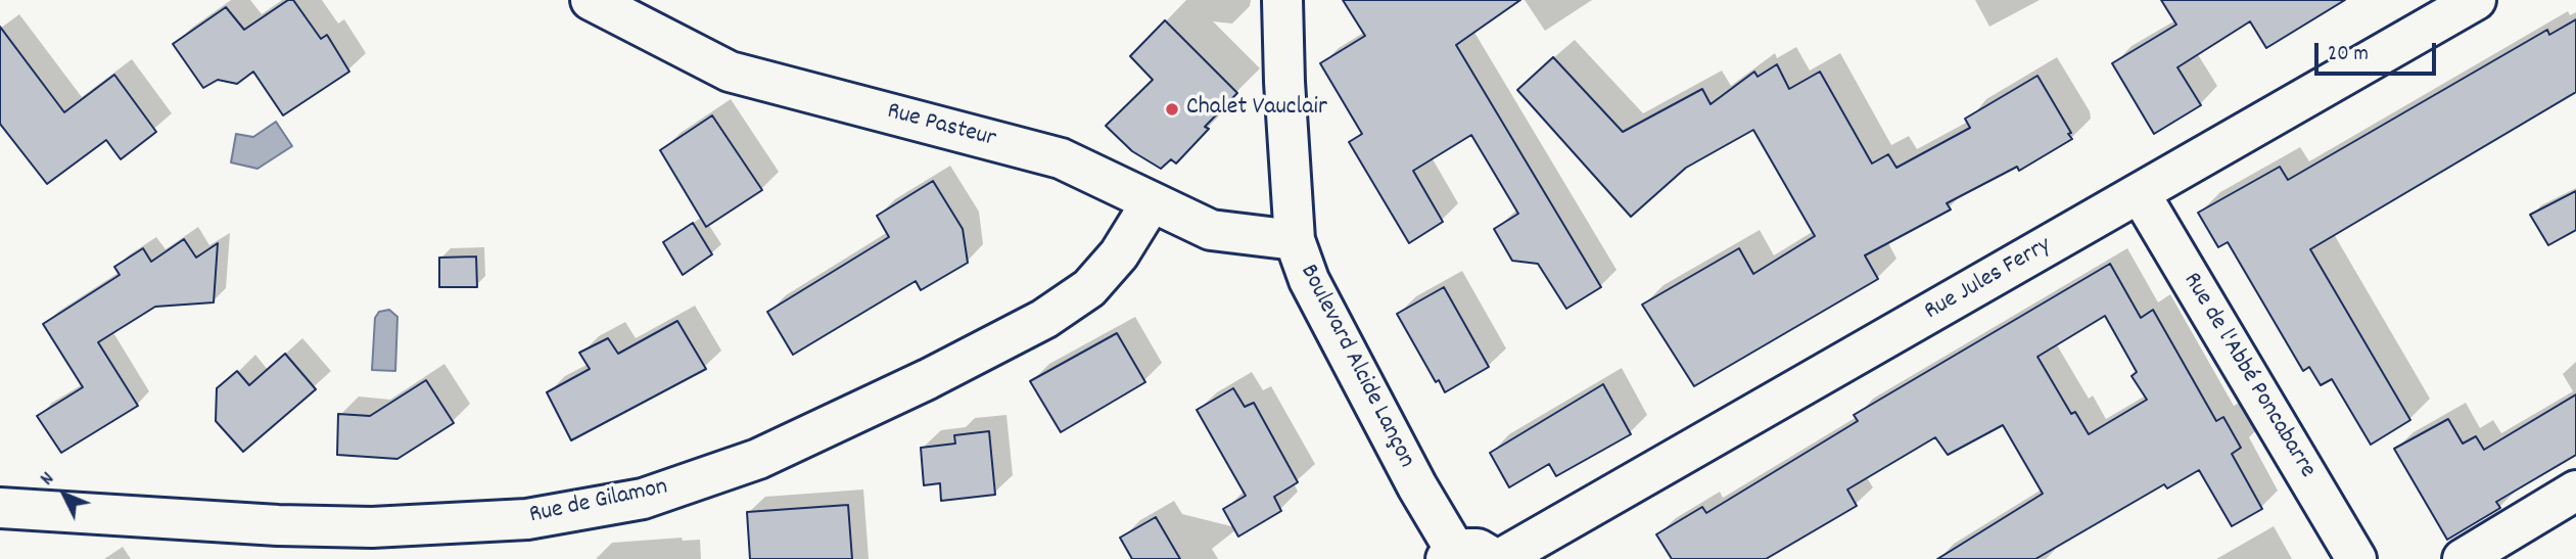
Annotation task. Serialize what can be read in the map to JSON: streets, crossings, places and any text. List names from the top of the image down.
{
  "streets": {
    "street": [
      "Rue Pasteur",
      "Rue Jules Ferry",
      "Boulevard Alcide Lançon",
      "Rue de l'Abbé Poncabarre",
      "Rue de Gilamon"
    ]
  },
  "crossings": [
    ["Rue Pasteur", "Boulevard Alcide Lançon"],
    ["Rue Pasteur", "Rue de Gilamon"],
    ["Rue Jules Ferry", "Rue de l'Abbé Poncabarre"]
  ],
  "places": ["Chalet Vauclair"],
  "scale_bar": "20 m",
  "north": "top left"
}
